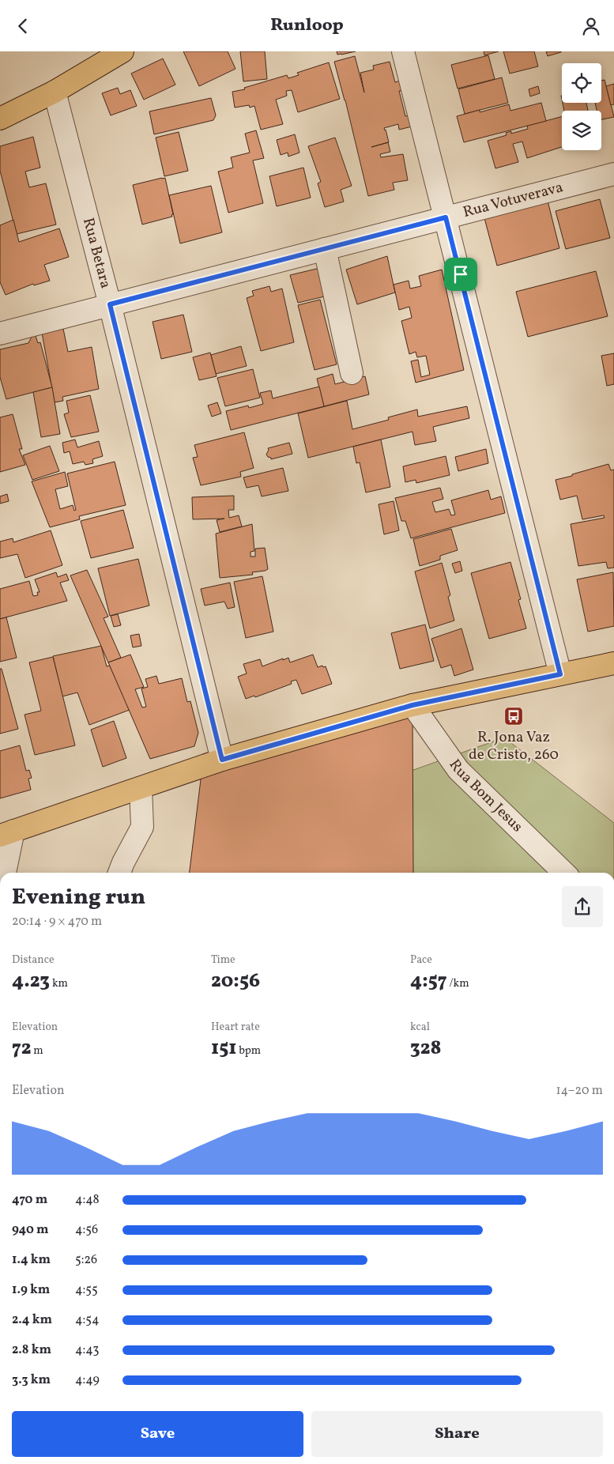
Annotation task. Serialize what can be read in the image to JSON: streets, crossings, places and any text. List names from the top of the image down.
{
  "streets": {
    "street": ["Rua Votuverava", "Rua Betara", "Rua Bom Jesus"]
  },
  "crossings": [
    ["Rua Votuverava", "Rua Betara"]
  ],
  "places": {
    "bus stop": ["R. Jona Vaz de Cristo, 260"]
  },
  "page": {
    "header": "Runloop",
    "heading": ["Evening run", "20:14 · 9 × 470 m"],
    "stats": [
      ["Distance", "4.23 km"],
      ["Time", "20:56"],
      ["Pace", "4:57 /km"],
      ["Elevation", "72 m"],
      ["Heart rate", "151 bpm"],
      ["kcal", "328"]
    ],
    "chart": ["Elevation", "14–20 m"],
    "list": [
      {
        "name": "470 m",
        "note": "4:48"
      },
      {
        "name": "940 m",
        "note": "4:56"
      },
      {
        "name": "1.4 km",
        "note": "5:26"
      },
      {
        "name": "1.9 km",
        "note": "4:55"
      },
      {
        "name": "2.4 km",
        "note": "4:54"
      },
      {
        "name": "2.8 km",
        "note": "4:43"
      },
      {
        "name": "3.3 km",
        "note": "4:49"
      }
    ],
    "buttons": ["Save", "Share"]
  }
}
